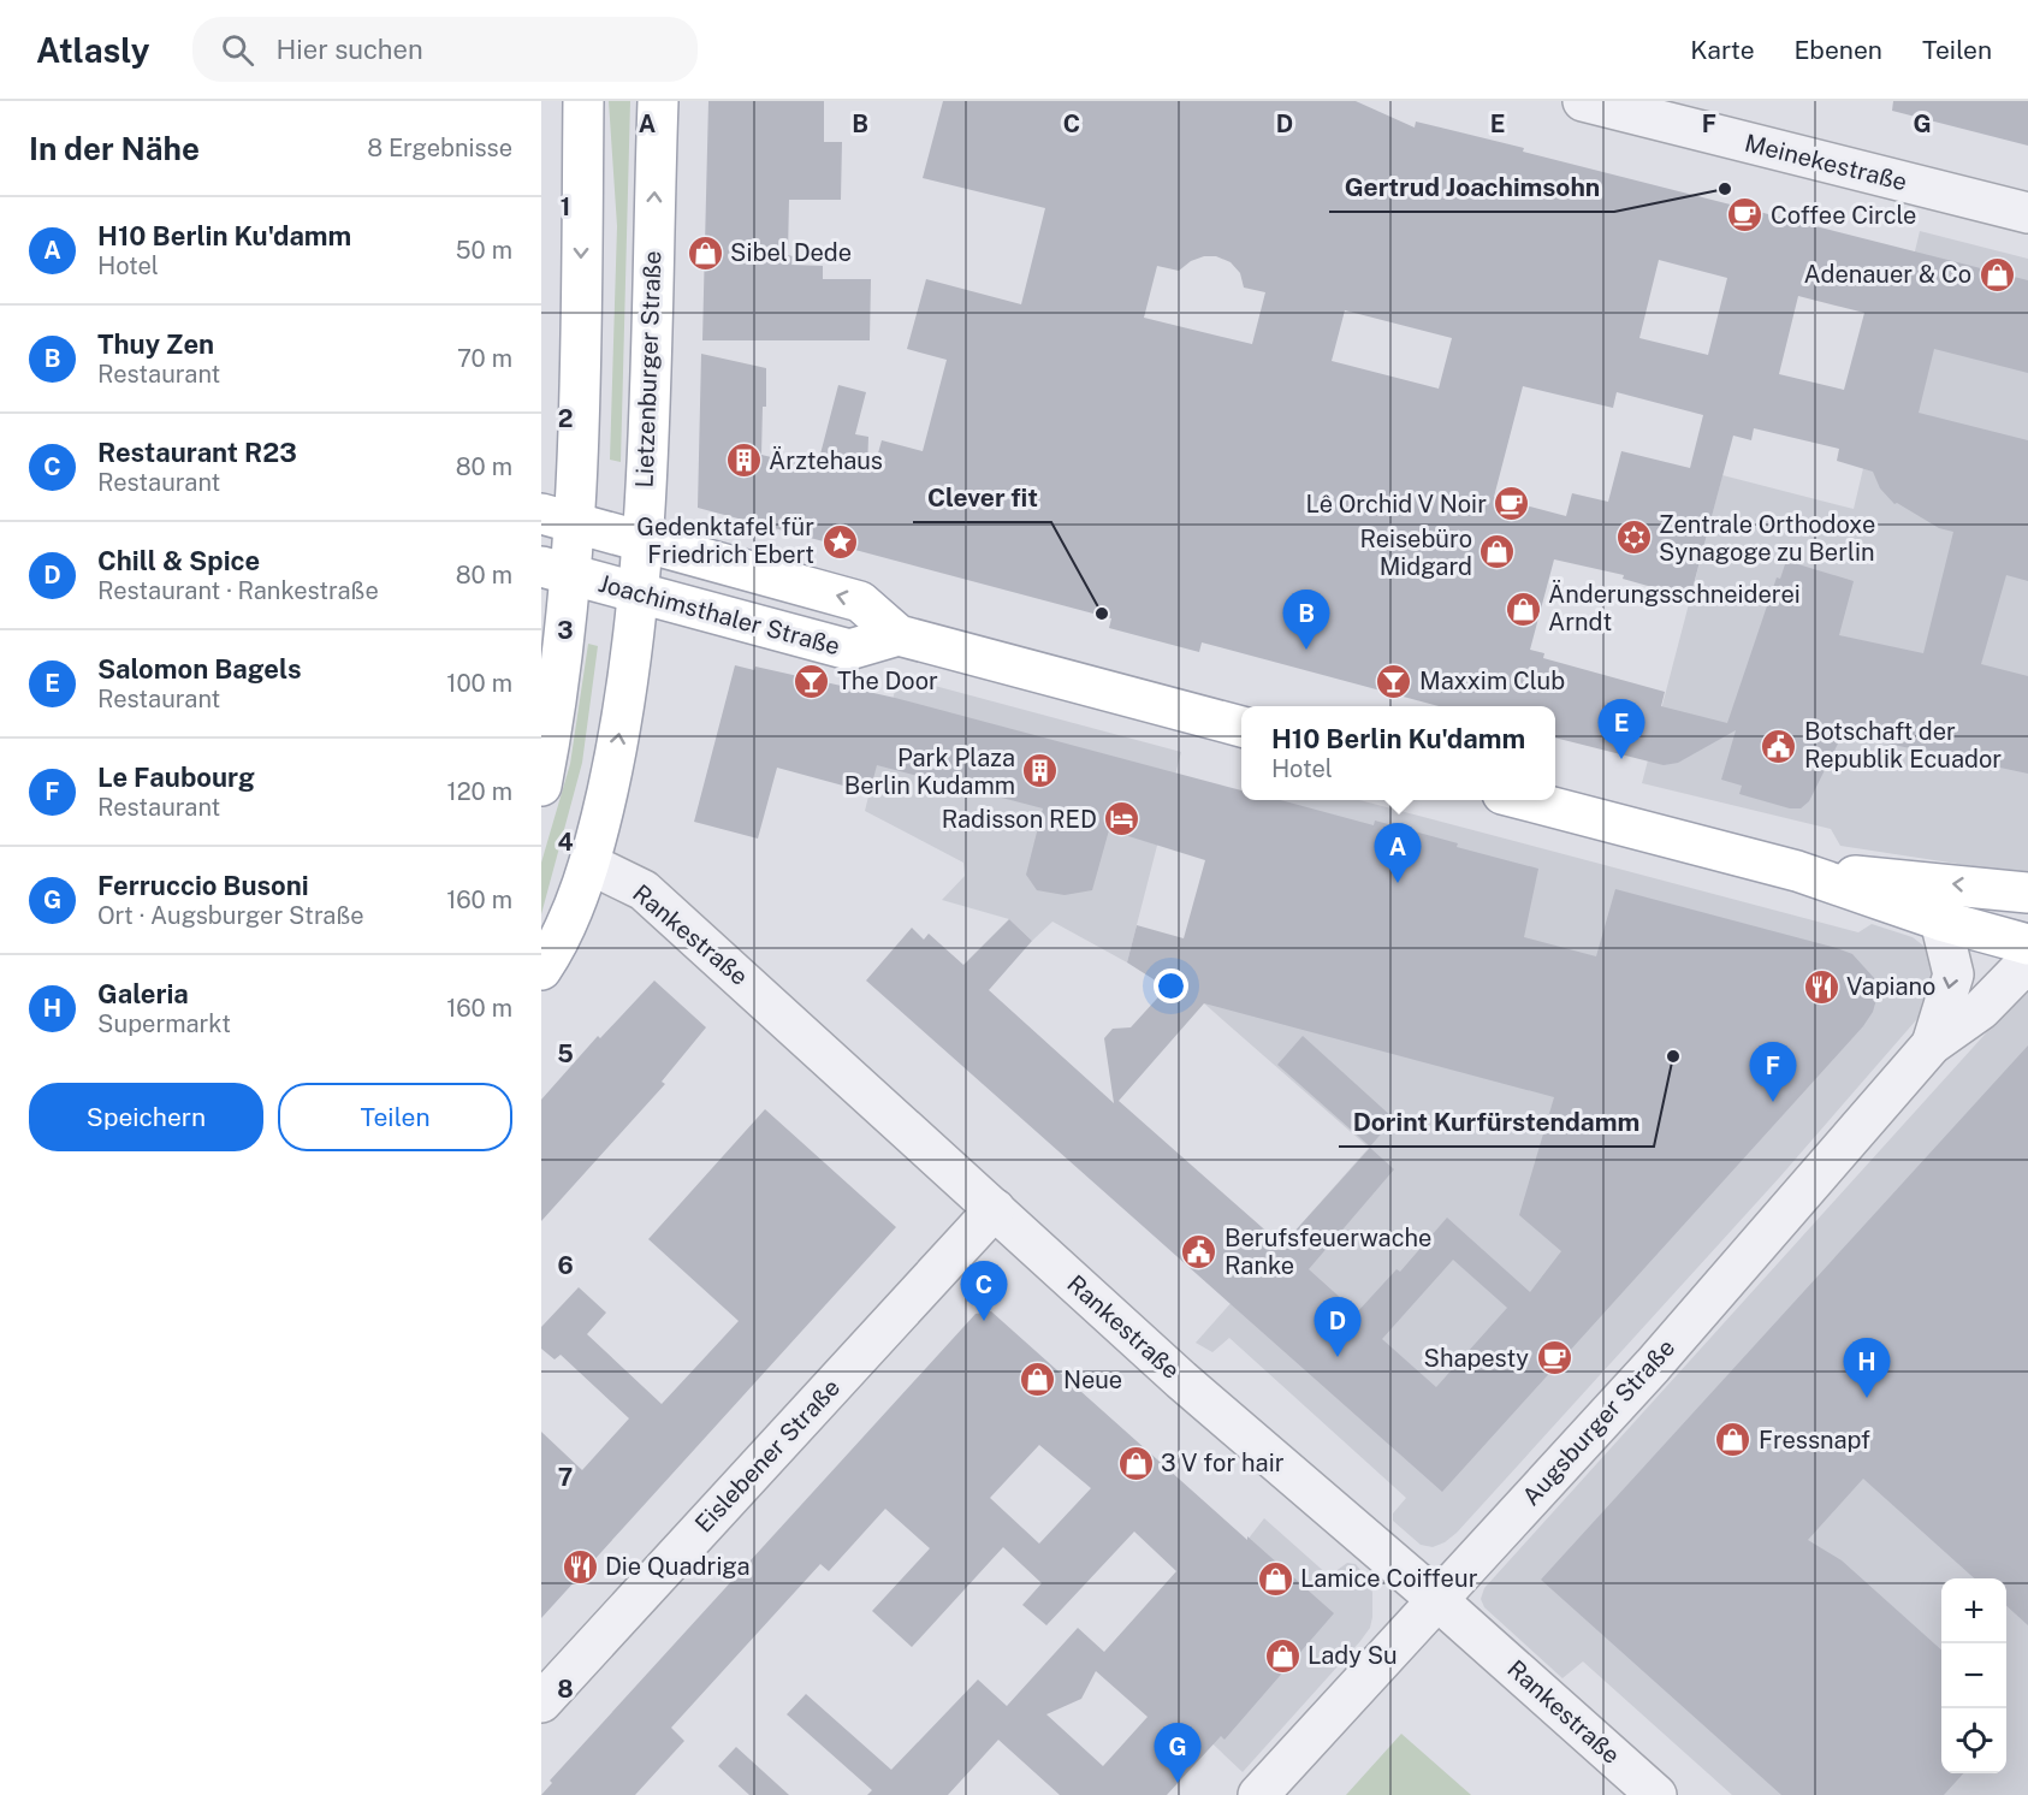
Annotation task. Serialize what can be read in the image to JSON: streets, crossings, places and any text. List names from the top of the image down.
{
  "streets": {
    "main road": ["Lietzenburger Straße", "Joachimsthaler Straße"],
    "street": [
      "Meinekestraße",
      "Rankestraße",
      "Augsburger Straße",
      "Eislebener Straße"
    ]
  },
  "crossings": [
    ["Lietzenburger Straße", "Joachimsthaler Straße"],
    ["Lietzenburger Straße", "Rankestraße"],
    ["Rankestraße", "Augsburger Straße"],
    ["Rankestraße", "Eislebener Straße"]
  ],
  "places": {
    "other": ["Gertrud Joachimsohn", "Clever fit", "Dorint Kurfürstendamm"],
    "cafe": ["Coffee Circle", "Lê Orchid V Noir", "Shapesty"],
    "shop": [
      "Sibel Dede",
      "Adenauer & Co",
      "Reisebüro Midgard",
      "Änderungsschneiderei Arndt",
      "Neue",
      "Fressnapf",
      "3 V for hair",
      "Lamice Coiffeur",
      "Lady Su"
    ],
    "building": ["Ärztehaus", "Park Plaza Berlin Kudamm"],
    "synagogue": ["Zentrale Orthodoxe Synagoge zu Berlin"],
    "place": ["Gedenktafel für Friedrich Ebert"],
    "bar": ["The Door", "Maxxim Club"],
    "public building": ["Botschaft der Republik Ecuador", "Berufsfeuerwache Ranke"],
    "hotel": ["Radisson RED"],
    "restaurant": ["Vapiano", "Die Quadriga"]
  },
  "page": {
    "header": "Atlasly",
    "search": "Hier suchen",
    "nav": ["Karte", "Ebenen", "Teilen"],
    "heading": ["In der Nähe", "8 Ergebnisse"],
    "list": [
      {
        "mark": "A",
        "name": "H10 Berlin Ku'damm",
        "note": "Hotel",
        "value": "50 m"
      },
      {
        "mark": "B",
        "name": "Thuy Zen",
        "note": "Restaurant",
        "value": "70 m"
      },
      {
        "mark": "C",
        "name": "Restaurant R23",
        "note": "Restaurant",
        "value": "80 m"
      },
      {
        "mark": "D",
        "name": "Chill & Spice",
        "note": "Restaurant · Rankestraße",
        "value": "80 m"
      },
      {
        "mark": "E",
        "name": "Salomon Bagels",
        "note": "Restaurant",
        "value": "100 m"
      },
      {
        "mark": "F",
        "name": "Le Faubourg",
        "note": "Restaurant",
        "value": "120 m"
      },
      {
        "mark": "G",
        "name": "Ferruccio Busoni",
        "note": "Ort · Augsburger Straße",
        "value": "160 m"
      },
      {
        "mark": "H",
        "name": "Galeria",
        "note": "Supermarkt",
        "value": "160 m"
      }
    ],
    "pins": [
      "B",
      "E",
      "A",
      "F",
      "C",
      "D",
      "H",
      "G"
    ],
    "popup": ["H10 Berlin Ku'damm", "Hotel"],
    "buttons": ["Speichern", "Teilen"],
    "map_buttons": ["+", "−"]
  },
  "grid": {
    "columns": [
      "A",
      "B",
      "C",
      "D",
      "E",
      "F",
      "G"
    ],
    "rows": [
      "1",
      "2",
      "3",
      "4",
      "5",
      "6",
      "7",
      "8"
    ]
  }
}
